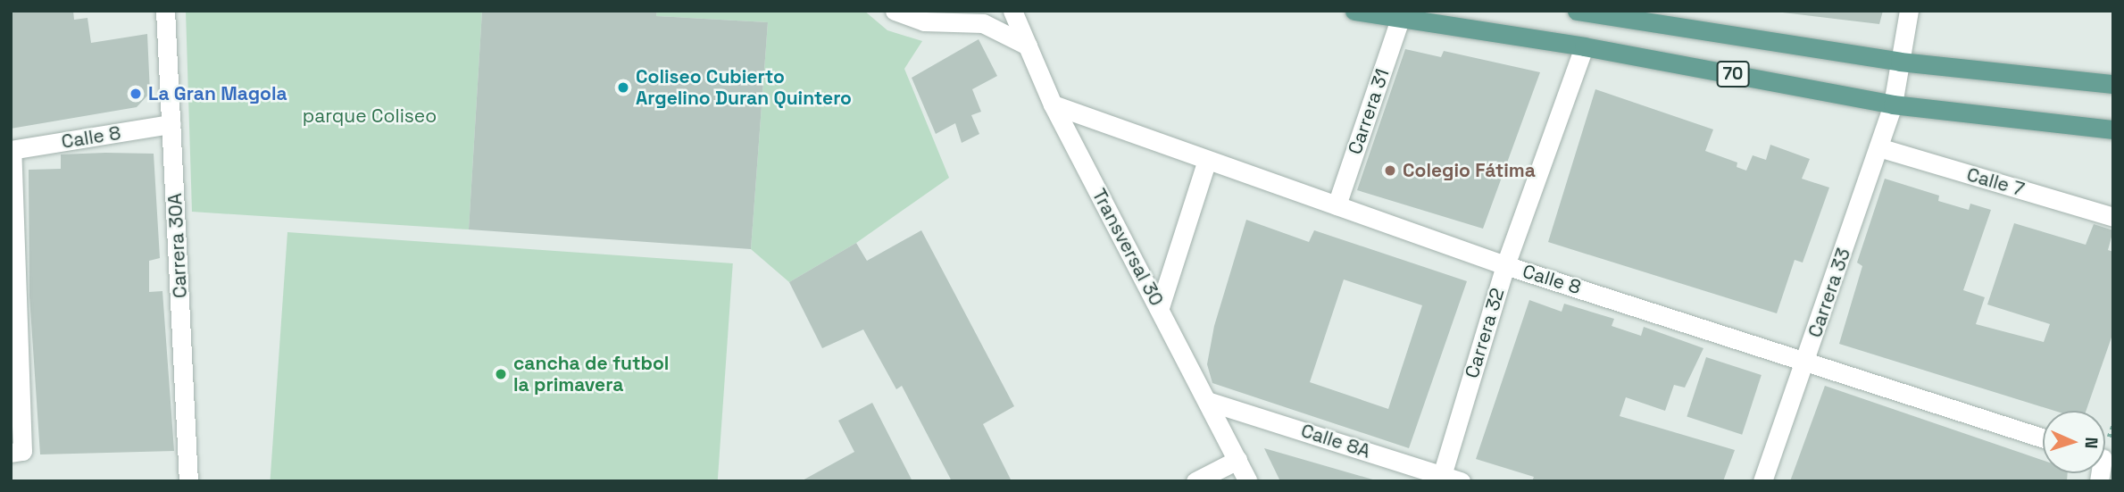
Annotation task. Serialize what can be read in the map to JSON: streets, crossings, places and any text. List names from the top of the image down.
{
  "streets": {
    "main road": ["70"],
    "street": [
      "Carrera 31",
      "Calle 8",
      "Calle 7",
      "Carrera 30A",
      "Transversal 30",
      "Carrera 33",
      "Carrera 32",
      "Calle 8A"
    ]
  },
  "crossings": [
    ["70", "Carrera 31"],
    ["70", "Carrera 33"],
    ["70", "Carrera 32"],
    ["Carrera 31", "Calle 8"],
    ["Calle 8", "Carrera 30A"],
    ["Calle 8", "Transversal 30"],
    ["Calle 8", "Carrera 33"],
    ["Calle 8", "Carrera 32"],
    ["Calle 7", "Carrera 33"],
    ["Transversal 30", "Calle 8A"],
    ["Carrera 32", "Calle 8A"]
  ],
  "parks": ["parque Coliseo"],
  "places": [
    "Coliseo Cubierto Argelino Duran Quintero",
    "La Gran Magola",
    "Colegio Fátima",
    "cancha de futbol la primavera"
  ],
  "north": "right"
}
